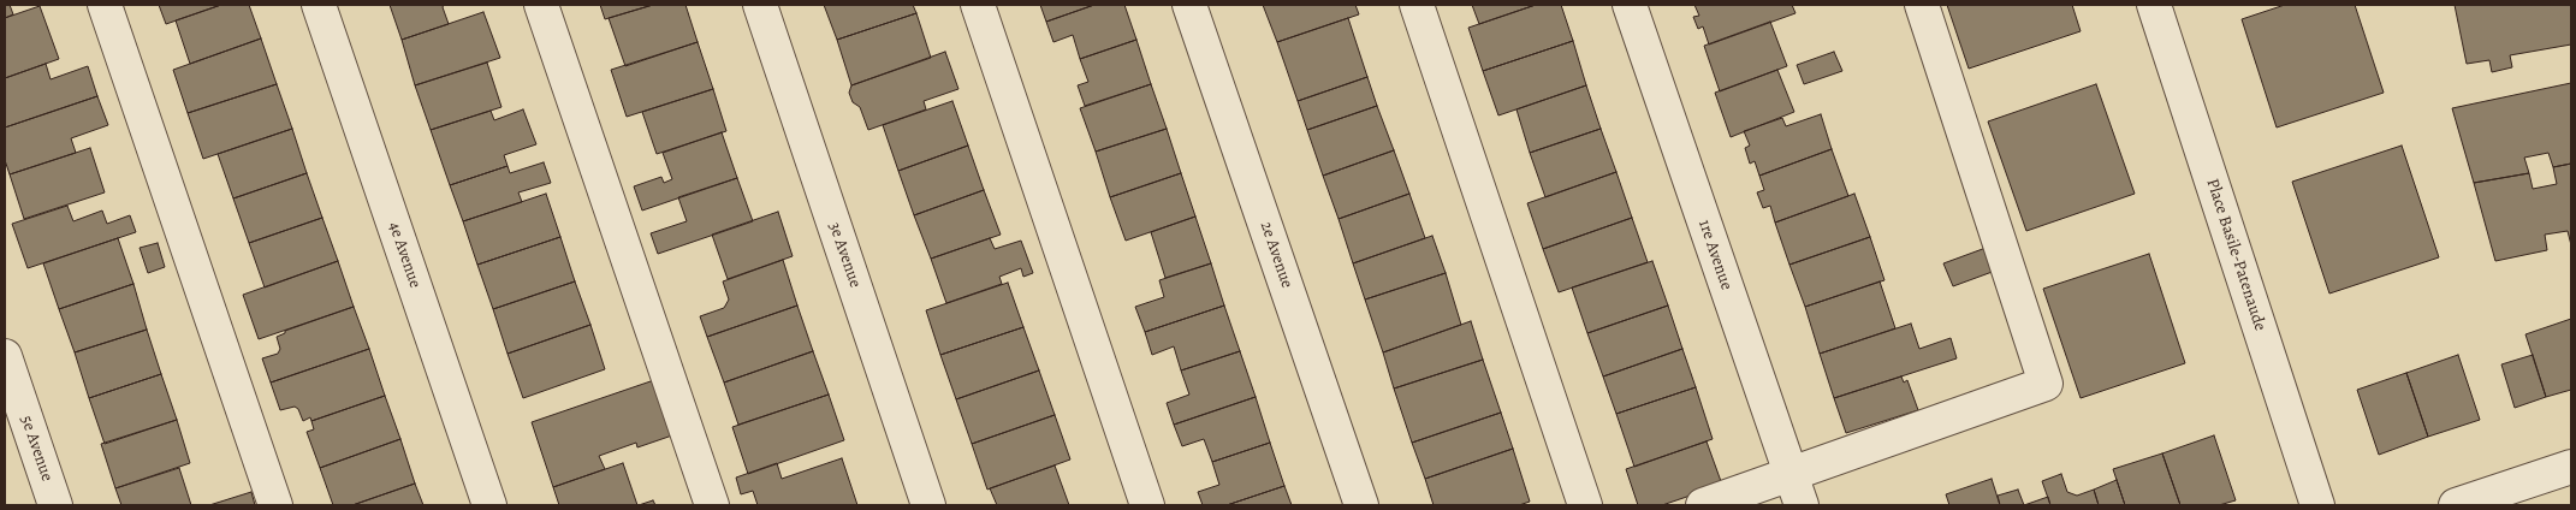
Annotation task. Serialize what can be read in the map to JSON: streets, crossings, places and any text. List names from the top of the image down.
{
  "streets": {
    "street": [
      "4e Avenue",
      "3e Avenue",
      "2e Avenue",
      "1re Avenue",
      "Place Basile-Patenaude",
      "5e Avenue"
    ]
  }
}
